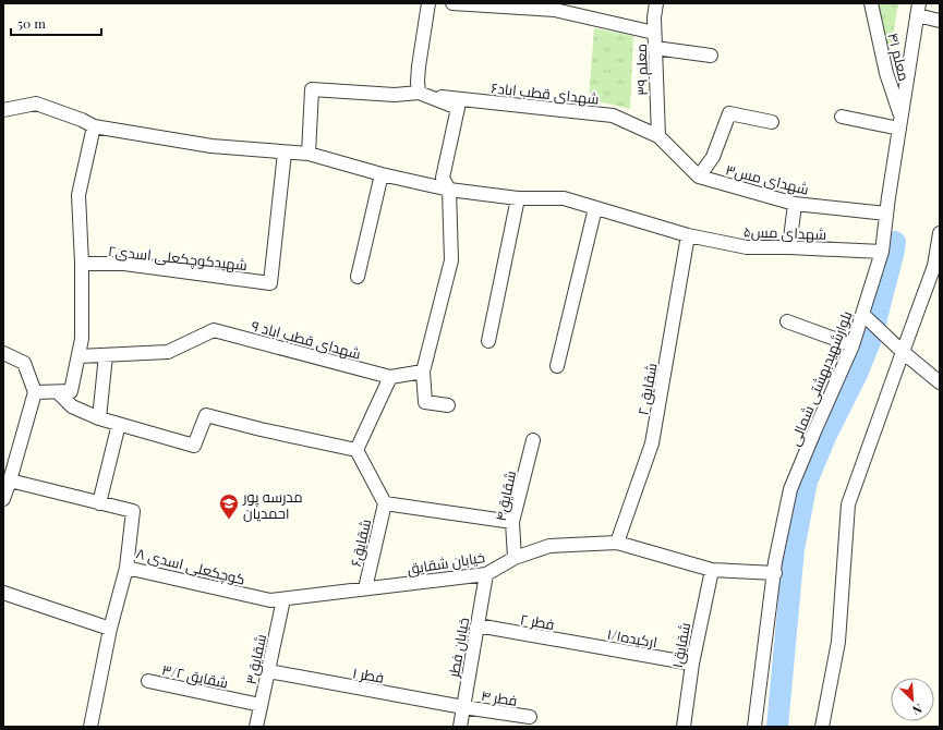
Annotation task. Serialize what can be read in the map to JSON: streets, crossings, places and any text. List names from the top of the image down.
{
  "streets": {
    "street": [
      "معلم ۴۱",
      "معلم ۳۹",
      "شهدای قطب اباد۶",
      "شهدای مس۳",
      "شهدای مس۵",
      "شهیدکوچکعلی اسدی۲",
      "شهدای قطب اباد ۹",
      "بلوارشهیدبهشتی شمالی",
      "شقایق ۲",
      "شقایق۴",
      "شقایق۶",
      "خیابان شقایق",
      "کوچکعلی اسدی ۸",
      "فطر ۲",
      "ارکیده۱/۱",
      "شقایق۱",
      "خیابان فطر",
      "شقایق۳",
      "فطر ۱",
      "شقایق ۳/۲",
      "فطر ۴"
    ]
  },
  "crossings": [
    ["معلم ۴۱", "بلوارشهیدبهشتی شمالی"],
    ["معلم ۳۹", "شهدای قطب اباد۶"],
    ["معلم ۳۹", "شهدای مس۳"],
    ["شهدای قطب اباد۶", "شهدای مس۳"],
    ["شهدای مس۳", "بلوارشهیدبهشتی شمالی"],
    ["شهدای مس۵", "شهیدکوچکعلی اسدی۲"],
    ["شهدای مس۵", "بلوارشهیدبهشتی شمالی"],
    ["شهدای مس۵", "شقایق ۲"],
    ["بلوارشهیدبهشتی شمالی", "خیابان شقایق"],
    ["شقایق ۲", "خیابان شقایق"],
    ["شقایق۴", "خیابان شقایق"],
    ["شقایق۶", "خیابان شقایق"],
    ["خیابان شقایق", "کوچکعلی اسدی ۸"],
    ["خیابان شقایق", "شقایق۱"],
    ["خیابان شقایق", "خیابان فطر"],
    ["خیابان شقایق", "شقایق۳"],
    ["کوچکعلی اسدی ۸", "شقایق۳"],
    ["فطر ۲", "ارکیده۱/۱"],
    ["فطر ۲", "خیابان فطر"],
    ["ارکیده۱/۱", "شقایق۱"],
    ["خیابان فطر", "فطر ۱"],
    ["خیابان فطر", "فطر ۴"],
    ["شقایق۳", "فطر ۱"],
    ["شقایق۳", "شقایق ۳/۲"],
    ["فطر ۱", "فطر ۴"]
  ],
  "places": {
    "school or university": ["مدرسه پور احمدیان"]
  },
  "scale_bar": "50 m",
  "north": "bottom right"
}
